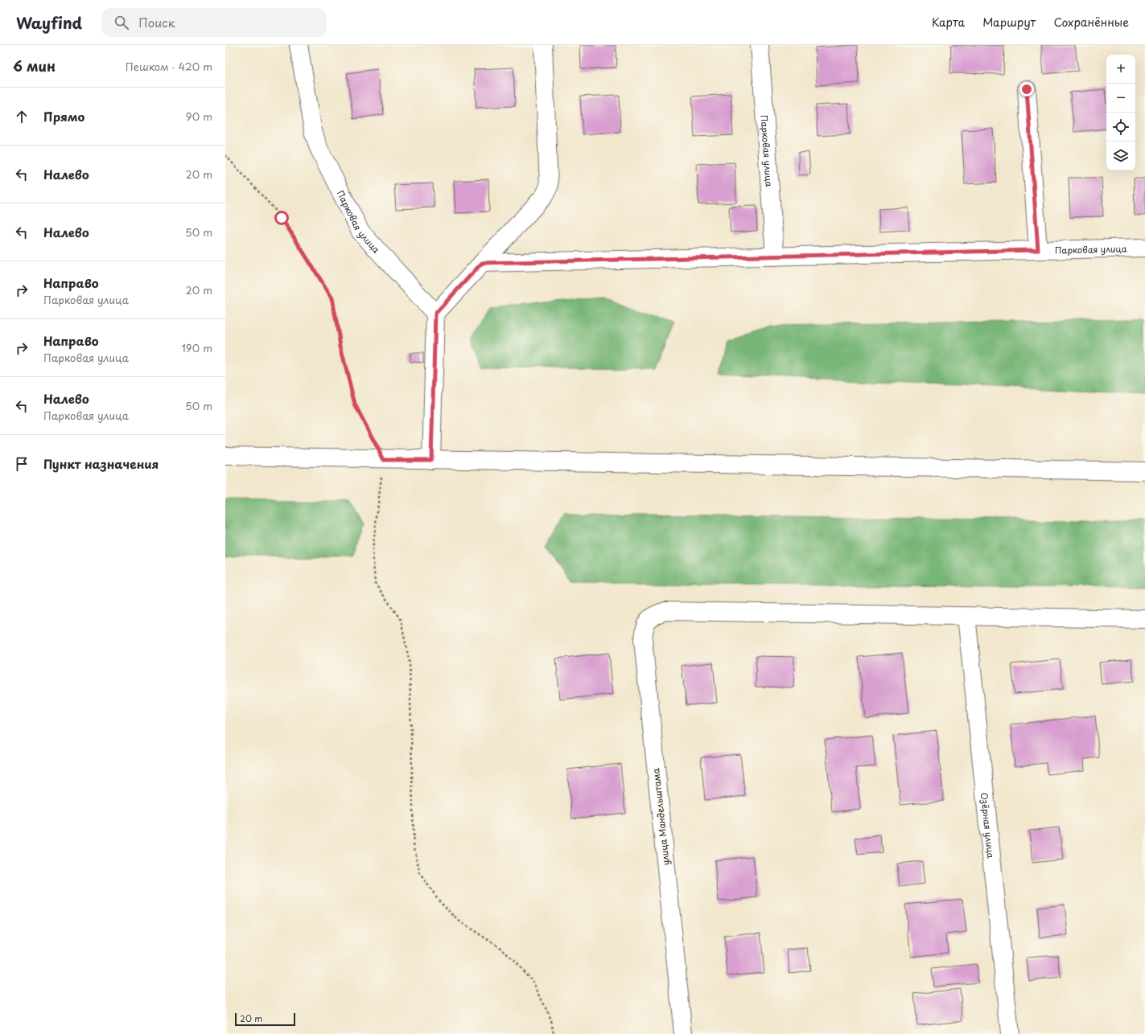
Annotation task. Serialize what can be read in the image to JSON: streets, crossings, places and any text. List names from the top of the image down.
{
  "streets": {
    "street": ["Парковая улица", "улица Мандельштама", "Озёрная улица"]
  },
  "crossings": [
    ["улица Мандельштама", "Озёрная улица"]
  ],
  "scale_bar": "20 m",
  "page": {
    "header": "Wayfind",
    "search": "Поиск",
    "nav": ["Карта", "Маршрут", "Сохранённые"],
    "heading": ["6 мин", "Пешком · 420 m"],
    "map_buttons": ["+", "−"],
    "list": [
      ["Прямо", "90 m"],
      ["Налево", "20 m"],
      ["Налево", "50 m"],
      ["Направо", "Парковая улица", "20 m"],
      ["Направо", "Парковая улица", "190 m"],
      ["Налево", "Парковая улица", "50 m"],
      "Пункт назначения"
    ],
    "scale": "20 m"
  }
}
